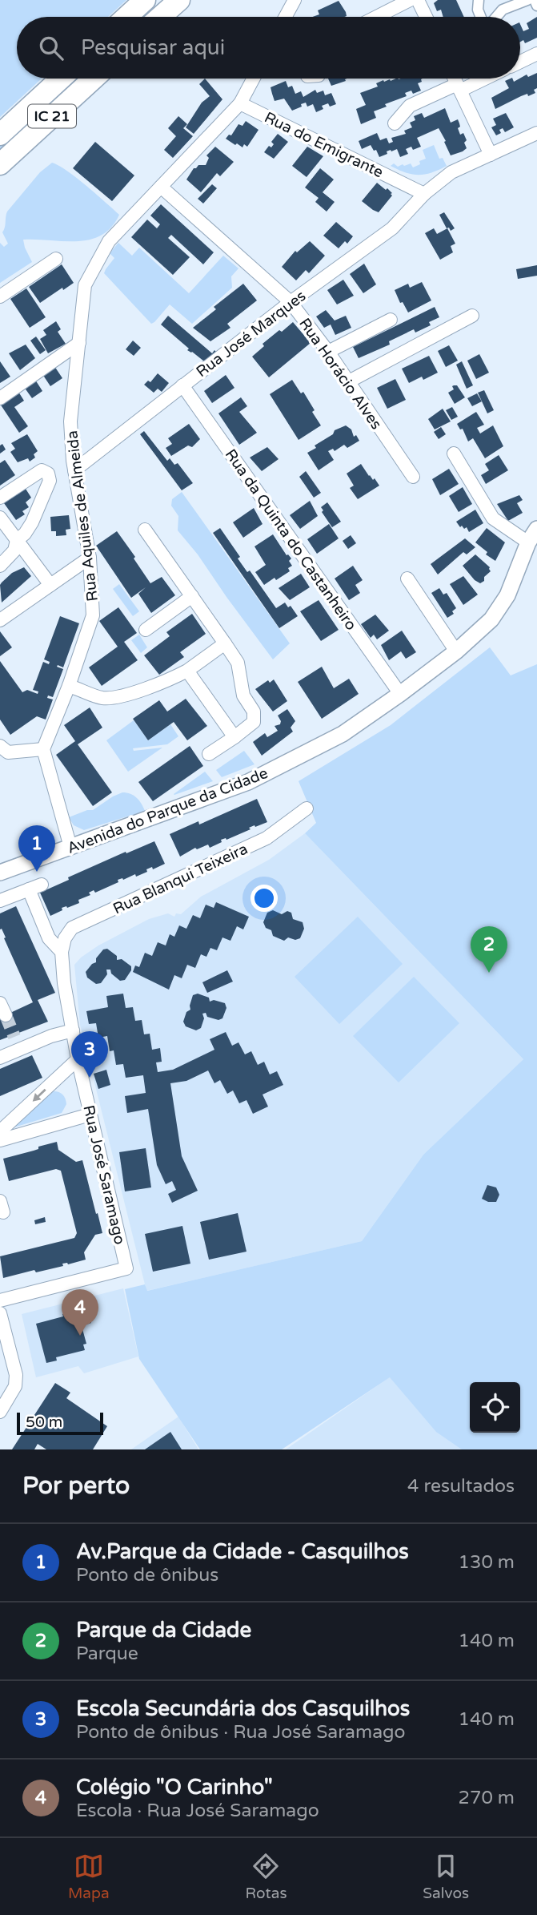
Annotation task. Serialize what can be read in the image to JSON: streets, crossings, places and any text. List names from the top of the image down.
{
  "streets": {
    "highway": ["IC 21"],
    "street": [
      "Rua do Emigrante",
      "Rua José Marques",
      "Rua Horácio Alves",
      "Rua Aquiles de Almeida",
      "Rua da Quinta do Castanheiro",
      "Avenida do Parque da Cidade",
      "Rua Blanqui Teixeira",
      "Rua José Saramago"
    ]
  },
  "crossings": [
    ["Rua do Emigrante", "Rua José Marques"],
    ["Rua do Emigrante", "Rua Aquiles de Almeida"],
    ["Rua José Marques", "Rua Horácio Alves"],
    ["Rua José Marques", "Rua Aquiles de Almeida"],
    ["Rua José Marques", "Rua da Quinta do Castanheiro"],
    ["Rua Horácio Alves", "Rua Aquiles de Almeida"],
    ["Rua da Quinta do Castanheiro", "Avenida do Parque da Cidade"],
    ["Rua Blanqui Teixeira", "Rua José Saramago"]
  ],
  "scale_bar": "50 m",
  "page": {
    "search": "Pesquisar aqui",
    "pins": [
      "1",
      "2",
      "3",
      "4"
    ],
    "scale": "50 m",
    "heading": ["Por perto", "4 resultados"],
    "list": [
      {
        "mark": "1",
        "name": "Av.Parque da Cidade - Casquilhos",
        "note": "Ponto de ônibus",
        "value": "130 m"
      },
      {
        "mark": "2",
        "name": "Parque da Cidade",
        "note": "Parque",
        "value": "140 m"
      },
      {
        "mark": "3",
        "name": "Escola Secundária dos Casquilhos",
        "note": "Ponto de ônibus · Rua José Saramago",
        "value": "140 m"
      },
      {
        "mark": "4",
        "name": "Colégio \"O Carinho\"",
        "note": "Escola · Rua José Saramago",
        "value": "270 m"
      }
    ],
    "nav": ["Mapa", "Rotas", "Salvos"]
  }
}
